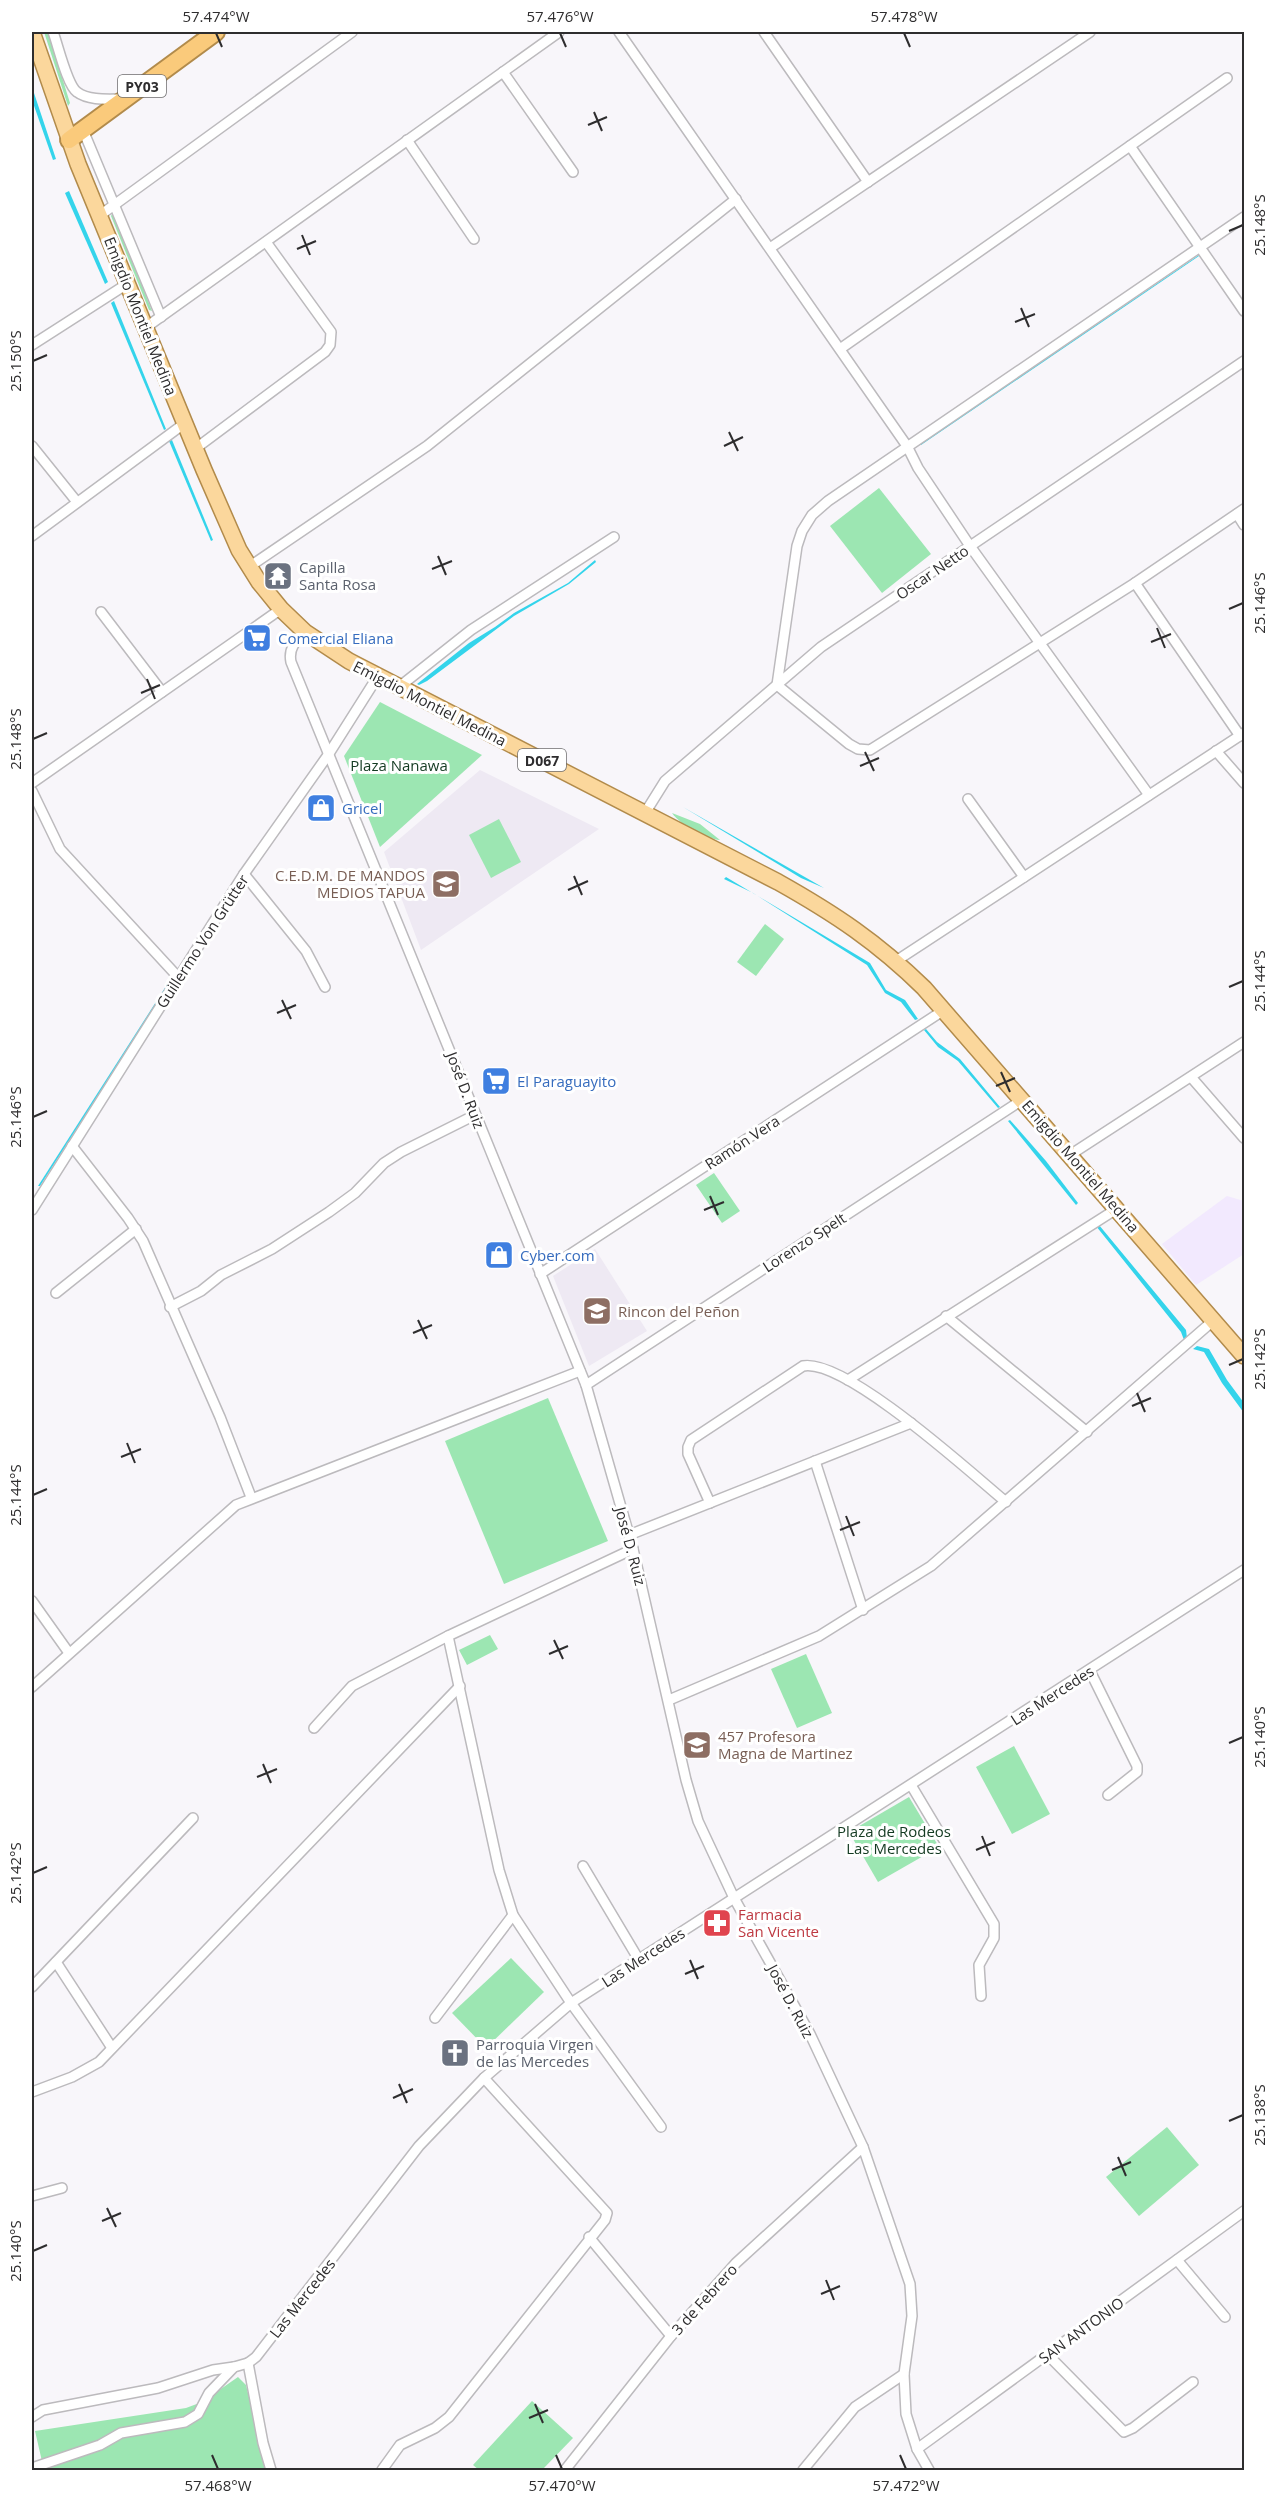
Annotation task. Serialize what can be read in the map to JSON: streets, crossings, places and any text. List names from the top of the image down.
{
  "streets": {
    "highway": ["PY03"],
    "main road": ["Emigdio Montiel Medina", "D067"],
    "street": [
      "Oscar Netto",
      "Guillermo Von Grütter",
      "José D. Ruiz",
      "Ramón Vera",
      "Lorenzo Spelt",
      "Las Mercedes",
      "3 de Febrero",
      "SAN ANTONIO"
    ]
  },
  "crossings": [
    ["PY03", "Emigdio Montiel Medina"],
    ["Emigdio Montiel Medina", "Oscar Netto"],
    ["Emigdio Montiel Medina", "Guillermo Von Grütter"],
    ["Emigdio Montiel Medina", "José D. Ruiz"],
    ["Emigdio Montiel Medina", "Ramón Vera"],
    ["Emigdio Montiel Medina", "Lorenzo Spelt"],
    ["Guillermo Von Grütter", "José D. Ruiz"],
    ["José D. Ruiz", "Ramón Vera"],
    ["José D. Ruiz", "Lorenzo Spelt"],
    ["José D. Ruiz", "Las Mercedes"],
    ["José D. Ruiz", "3 de Febrero"],
    ["José D. Ruiz", "SAN ANTONIO"]
  ],
  "parks": ["Plaza Nanawa", "Plaza de Rodeos Las Mercedes"],
  "places": {
    "temple": ["Capilla Santa Rosa"],
    "supermarket": ["Comercial Eliana", "El Paraguayito"],
    "shop": ["Gricel", "Cyber.com"],
    "school or university": ["C.E.D.M. DE MANDOS MEDIOS TAPUA", "Rincon del Peñon", "457 Profesora Magna de Martinez"],
    "pharmacy": ["Farmacia San Vicente"],
    "church": ["Parroquia Virgen de las Mercedes"]
  },
  "coordinates": [
    "57.474°W",
    "57.476°W",
    "57.478°W",
    "25.148°S",
    "25.150°S",
    "25.146°S",
    "25.144°S",
    "25.142°S",
    "25.140°S",
    "25.138°S",
    "57.468°W",
    "57.470°W",
    "57.472°W"
  ]
}
